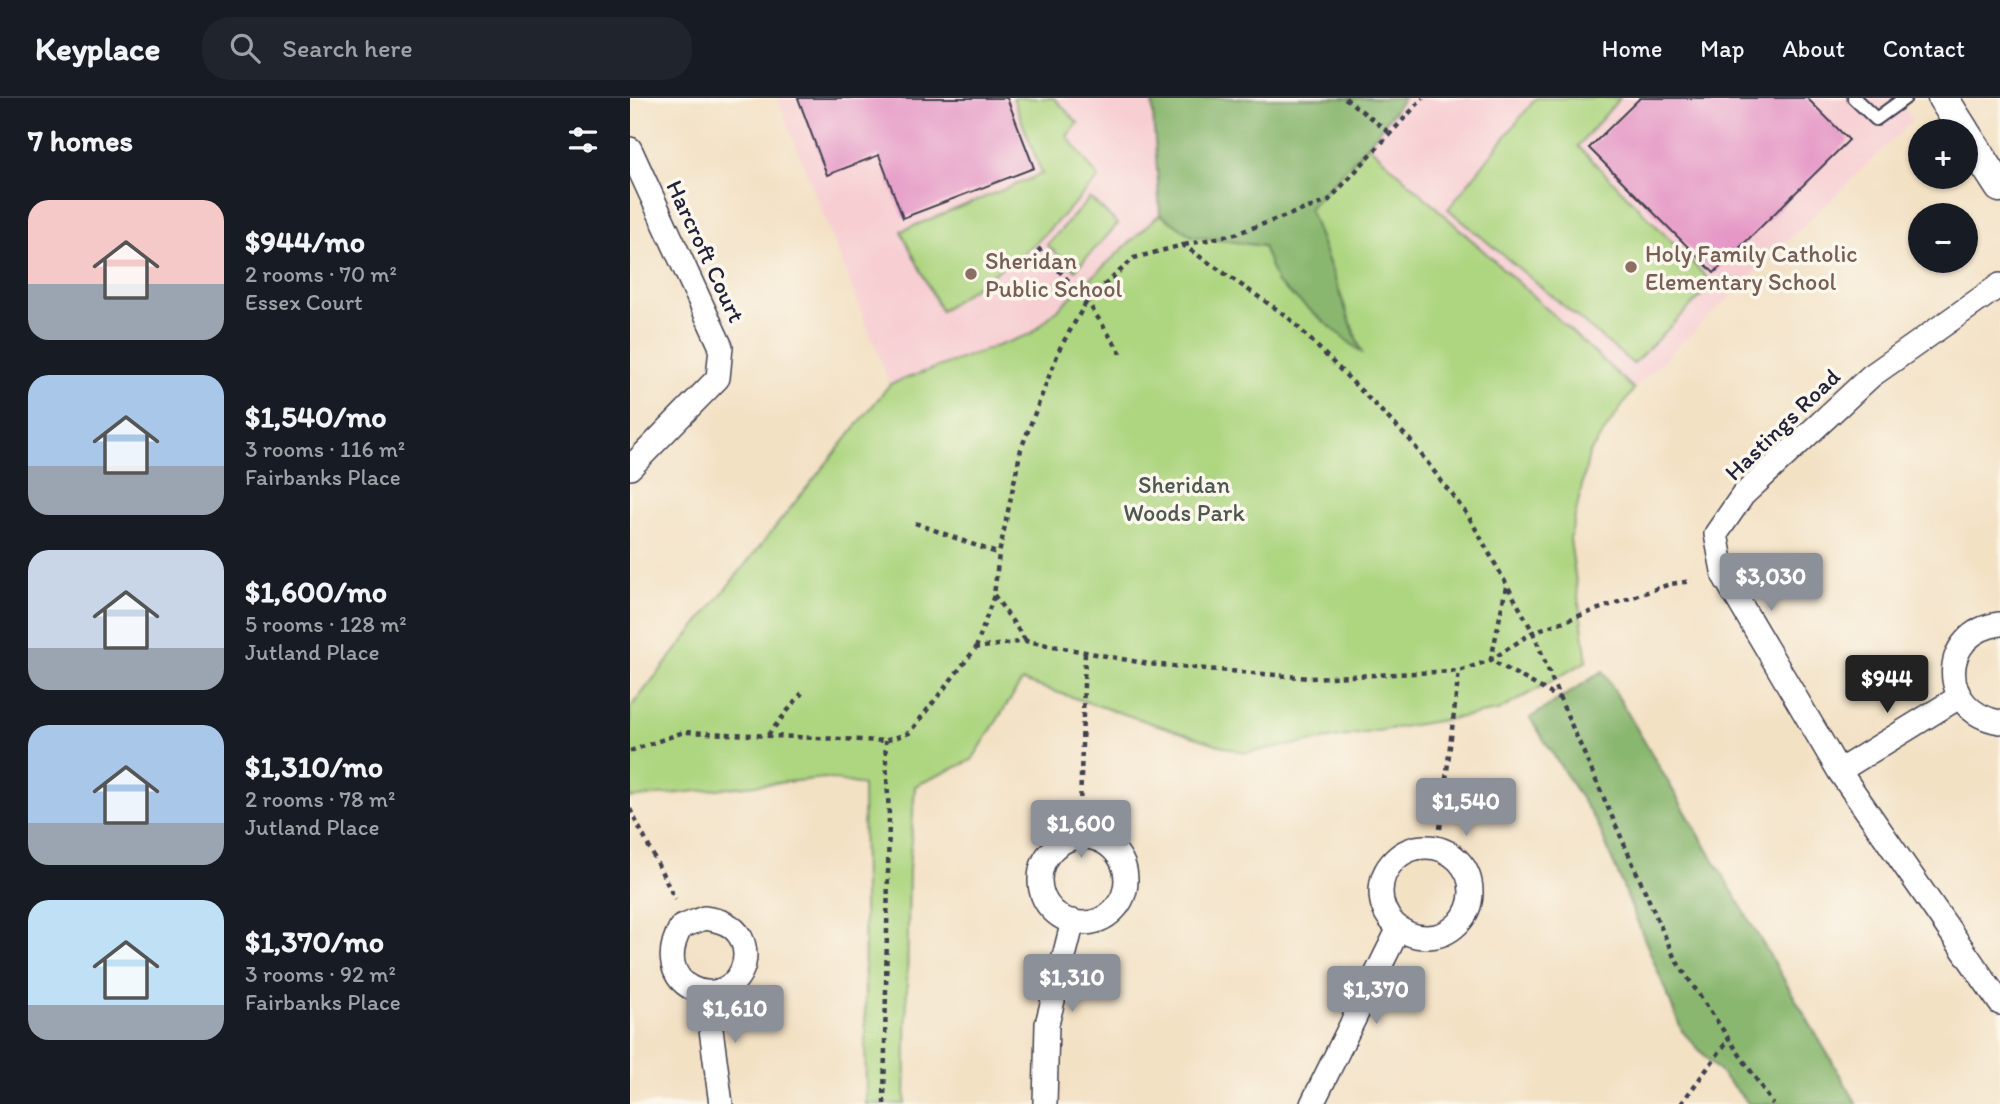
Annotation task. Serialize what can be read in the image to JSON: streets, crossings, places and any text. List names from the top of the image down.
{
  "streets": {
    "street": ["Harcroft Court", "Hastings Road"]
  },
  "parks": ["Sheridan Woods Park"],
  "places": ["Holy Family Catholic Elementary School", "Sheridan Public School"],
  "page": {
    "header": "Keyplace",
    "search": "Search here",
    "nav": [
      "Home",
      "Map",
      "About",
      "Contact"
    ],
    "heading": "7 homes",
    "map_buttons": ["+", "−"],
    "list": [
      {
        "name": "$944/mo",
        "note": "2 rooms · 70 m² · Essex Court"
      },
      {
        "name": "$1,540/mo",
        "note": "3 rooms · 116 m² · Fairbanks Place"
      },
      {
        "name": "$1,600/mo",
        "note": "5 rooms · 128 m² · Jutland Place"
      },
      {
        "name": "$1,310/mo",
        "note": "2 rooms · 78 m² · Jutland Place"
      },
      {
        "name": "$1,370/mo",
        "note": "3 rooms · 92 m² · Fairbanks Place"
      }
    ],
    "price": [
      "$3,030",
      "$944",
      "$1,540",
      "$1,600",
      "$1,310",
      "$1,370",
      "$1,610"
    ]
  }
}
